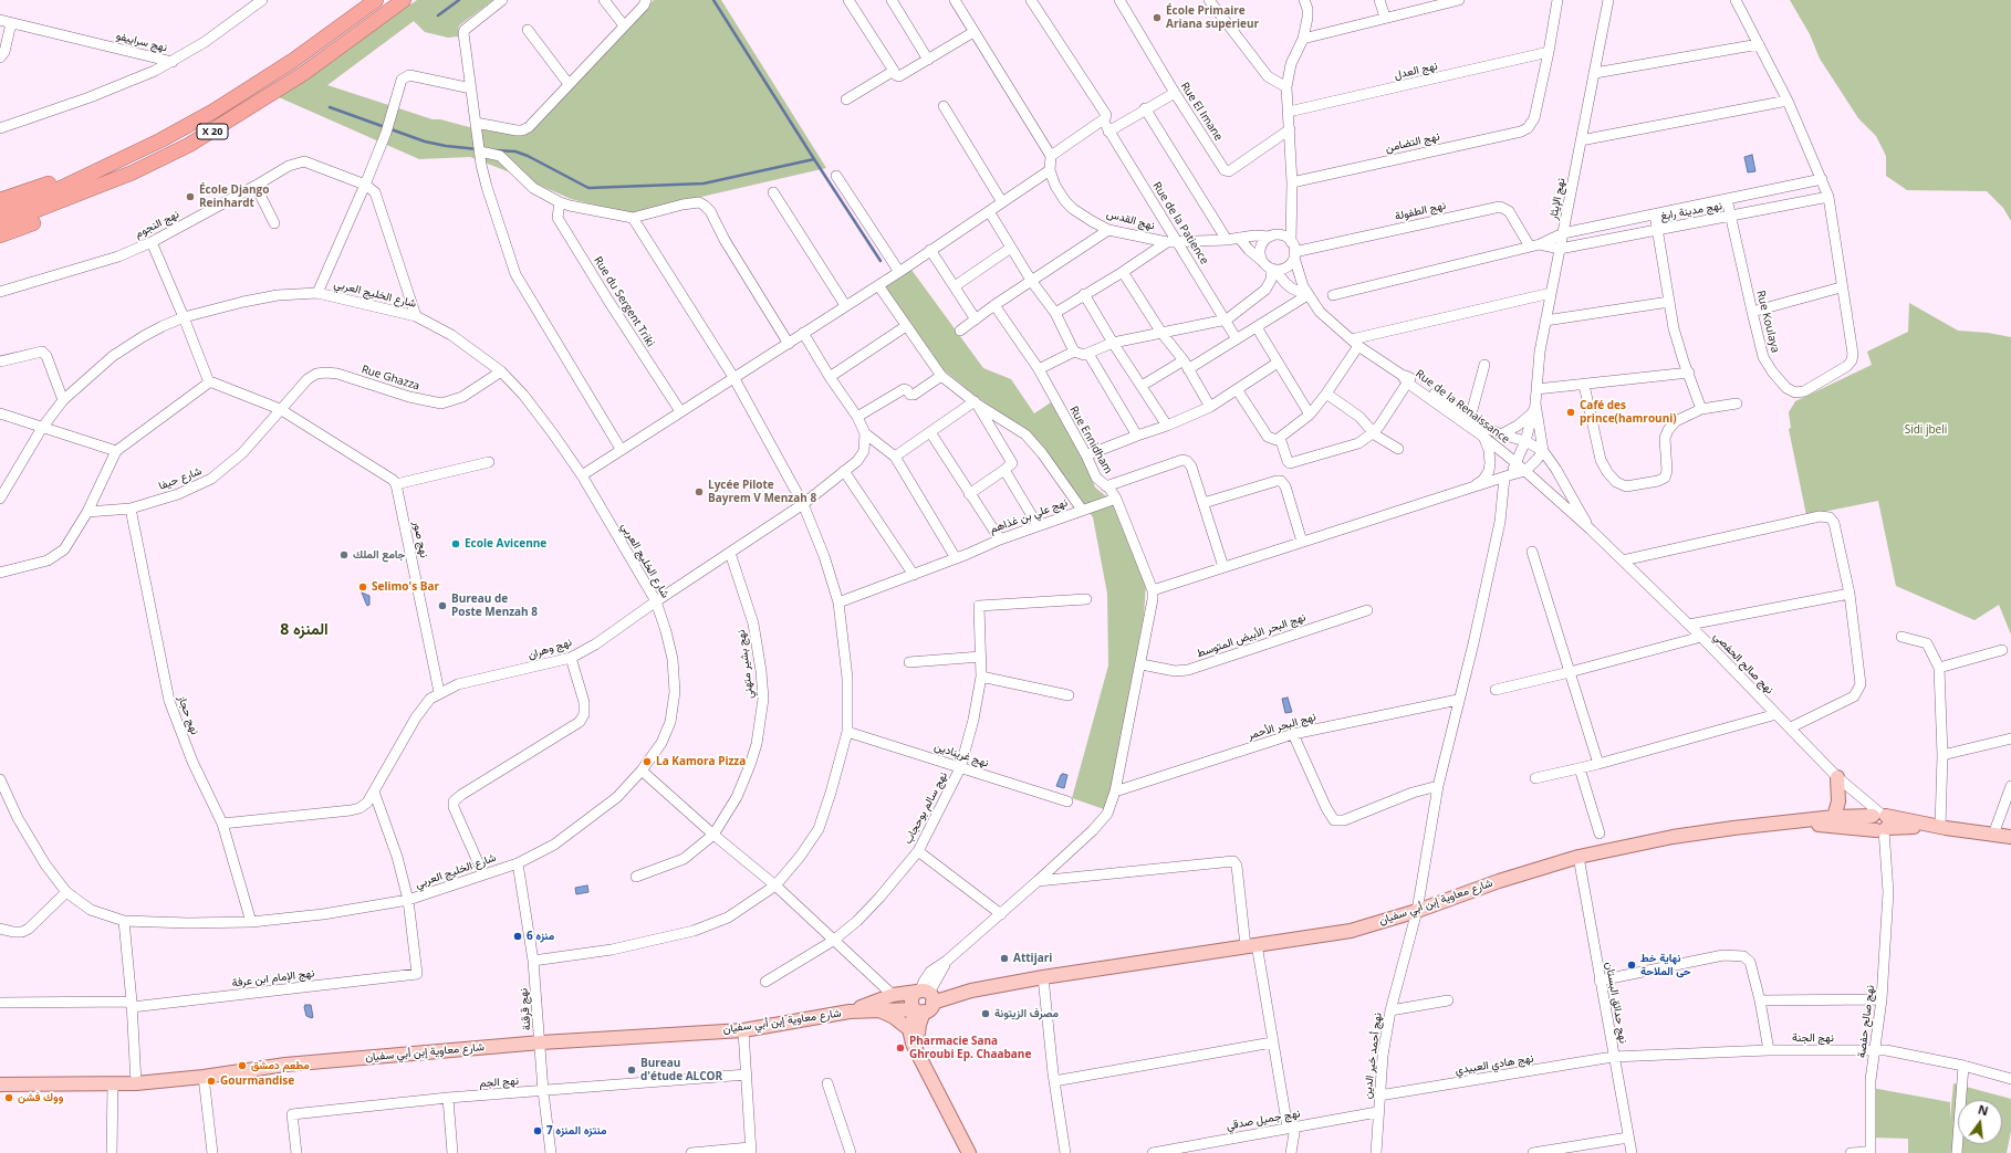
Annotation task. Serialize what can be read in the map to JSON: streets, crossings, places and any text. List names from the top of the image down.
{
  "streets": {
    "highway": ["X 20"],
    "main road": ["شارع معاوية إبن أبي سفيان"],
    "street": [
      "نهج سراييفو",
      "نهج العدل",
      "Rue El Imane",
      "نهج التضامن",
      "نهج الإيثار",
      "نهج الطفولة",
      "نهج مدينة رابغ",
      "نهج القدس",
      "Rue de la Patience",
      "نهج النجوم",
      "شارع الخليج العربي",
      "Rue du Sergent Triki",
      "Rue Koulaya",
      "Rue Ghazza",
      "Rue de la Renaissance",
      "Rue Ennidham",
      "شارع حيفا",
      "نهج علي بن غذاهم",
      "نهج صور",
      "نهج البحر الأبيض المتوسط",
      "نهج وهران",
      "نهج صالح الحفصي",
      "نهج بشير متهني",
      "نهج حجاز",
      "نهج البحر الأحمر",
      "نهج غرينادين",
      "نهج سالم بوحجاب",
      "نهج الإمام ابن عرفة",
      "نهج حدائق البستان",
      "نهج قرقنة",
      "نهج صالح حفصة",
      "نهج الجنة",
      "نهج أحمد خير الدين",
      "نهج هادي العبيدي",
      "نهج الجم",
      "نهج جميل صدقي"
    ]
  },
  "crossings": [
    ["نهج العدل", "نهج التضامن"],
    ["نهج الإيثار", "نهج مدينة رابغ"],
    ["نهج الطفولة", "نهج مدينة رابغ"],
    ["نهج الطفولة", "نهج القدس"],
    ["نهج مدينة رابغ", "Rue Koulaya"],
    ["نهج القدس", "Rue de la Patience"],
    ["شارع الخليج العربي", "Rue Ghazza"],
    ["شارع الخليج العربي", "نهج وهران"],
    ["شارع الخليج العربي", "نهج حجاز"],
    ["شارع الخليج العربي", "نهج الإمام ابن عرفة"],
    ["شارع الخليج العربي", "نهج قرقنة"],
    ["Rue Ghazza", "شارع حيفا"],
    ["Rue de la Renaissance", "نهج صالح الحفصي"],
    ["شارع حيفا", "نهج حجاز"],
    ["نهج صور", "نهج وهران"],
    ["نهج وهران", "نهج بشير متهني"],
    ["نهج صالح الحفصي", "شارع معاوية إبن أبي سفيان"],
    ["نهج صالح الحفصي", "نهج صالح حفصة"],
    ["نهج البحر الأحمر", "نهج أحمد خير الدين"],
    ["نهج غرينادين", "نهج سالم بوحجاب"],
    ["شارع معاوية إبن أبي سفيان", "نهج حدائق البستان"],
    ["شارع معاوية إبن أبي سفيان", "نهج قرقنة"],
    ["شارع معاوية إبن أبي سفيان", "نهج صالح حفصة"],
    ["شارع معاوية إبن أبي سفيان", "نهج أحمد خير الدين"],
    ["نهج حدائق البستان", "نهج الجنة"],
    ["نهج حدائق البستان", "نهج هادي العبيدي"],
    ["نهج قرقنة", "نهج الجم"],
    ["نهج صالح حفصة", "نهج الجنة"],
    ["نهج الجنة", "نهج هادي العبيدي"],
    ["نهج أحمد خير الدين", "نهج هادي العبيدي"],
    ["نهج أحمد خير الدين", "نهج جميل صدقي"]
  ],
  "districts": ["المنزه 8"],
  "parks": ["Sidi jbeli"],
  "places": [
    "École Primaire Ariana superieur",
    "École Django Reinhardt",
    "Café des prince(hamrouni)",
    "Lycée Pilote Bayrem V Menzah 8",
    "Ecole Avicenne",
    "جامع الملك",
    "Selimo's Bar",
    "Bureau de Poste Menzah 8",
    "La Kamora Pizza",
    "منزه 6",
    "Attijari",
    "نهاية خط حى الملاحة",
    "مصرف الزيتونة",
    "Pharmacie Sana Ghroubi Ep. Chaabane",
    "مطعم دمشق",
    "Bureau d'étude ALCOR",
    "Gourmandise",
    "ووك فشن",
    "منتزه المنزه 7"
  ],
  "north": "top"
}
